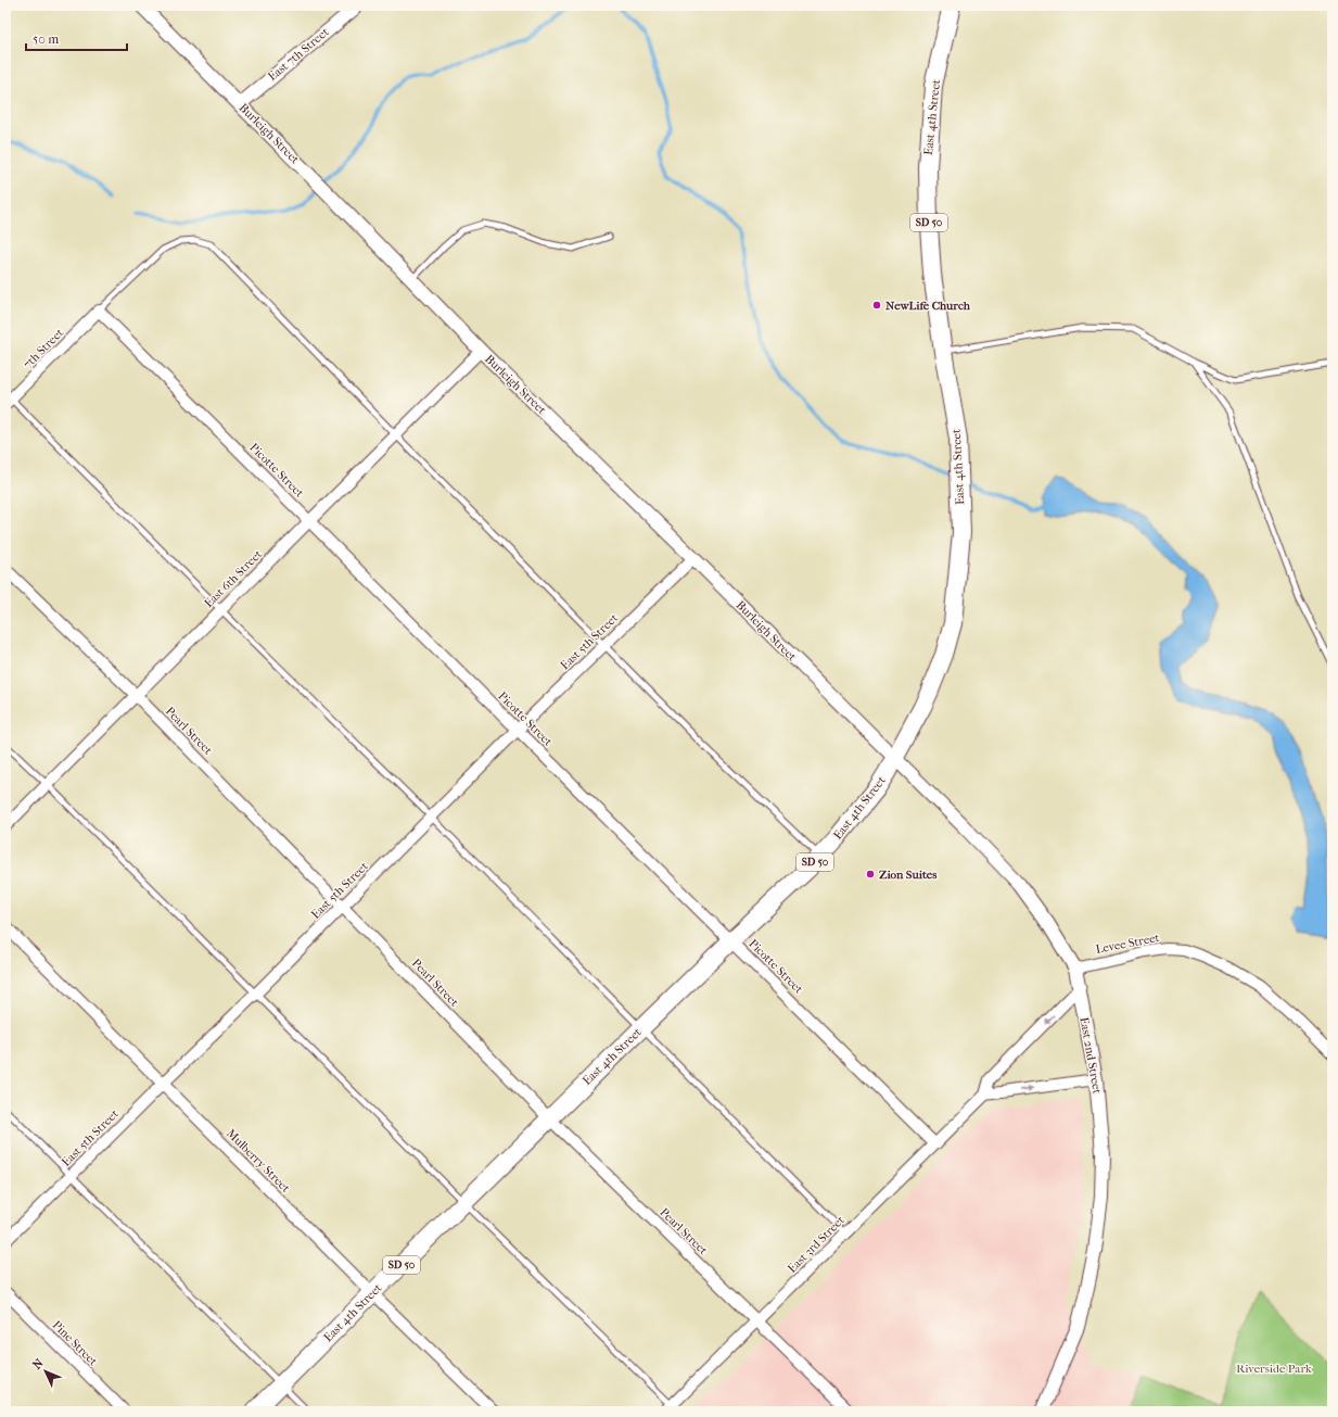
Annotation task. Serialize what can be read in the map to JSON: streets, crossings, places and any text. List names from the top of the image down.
{
  "streets": {
    "highway": ["East 4th Street", "SD 50"],
    "street": [
      "East 7th Street",
      "Burleigh Street",
      "7th Street",
      "Picotte Street",
      "East 6th Street",
      "East 5th Street",
      "Pearl Street",
      "Levee Street",
      "East 2nd Street",
      "Mulberry Street",
      "East 3rd Street",
      "Pine Street"
    ]
  },
  "crossings": [
    ["East 7th Street", "Burleigh Street"],
    ["East 4th Street", "Burleigh Street"],
    ["East 4th Street", "Picotte Street"],
    ["East 4th Street", "Pearl Street"],
    ["East 4th Street", "East 2nd Street"],
    ["East 4th Street", "Mulberry Street"],
    ["Burleigh Street", "East 6th Street"],
    ["Burleigh Street", "East 5th Street"],
    ["Burleigh Street", "East 2nd Street"],
    ["7th Street", "Picotte Street"],
    ["Picotte Street", "East 6th Street"],
    ["Picotte Street", "East 5th Street"],
    ["Picotte Street", "East 3rd Street"],
    ["East 6th Street", "Pearl Street"],
    ["East 5th Street", "Pearl Street"],
    ["East 5th Street", "Mulberry Street"],
    ["Pearl Street", "East 3rd Street"],
    ["Levee Street", "East 2nd Street"],
    ["East 2nd Street", "East 3rd Street"]
  ],
  "parks": ["Riverside Park"],
  "places": ["NewLife Church", "Zion Suites"],
  "scale_bar": "50 m",
  "north": "top left"
}
